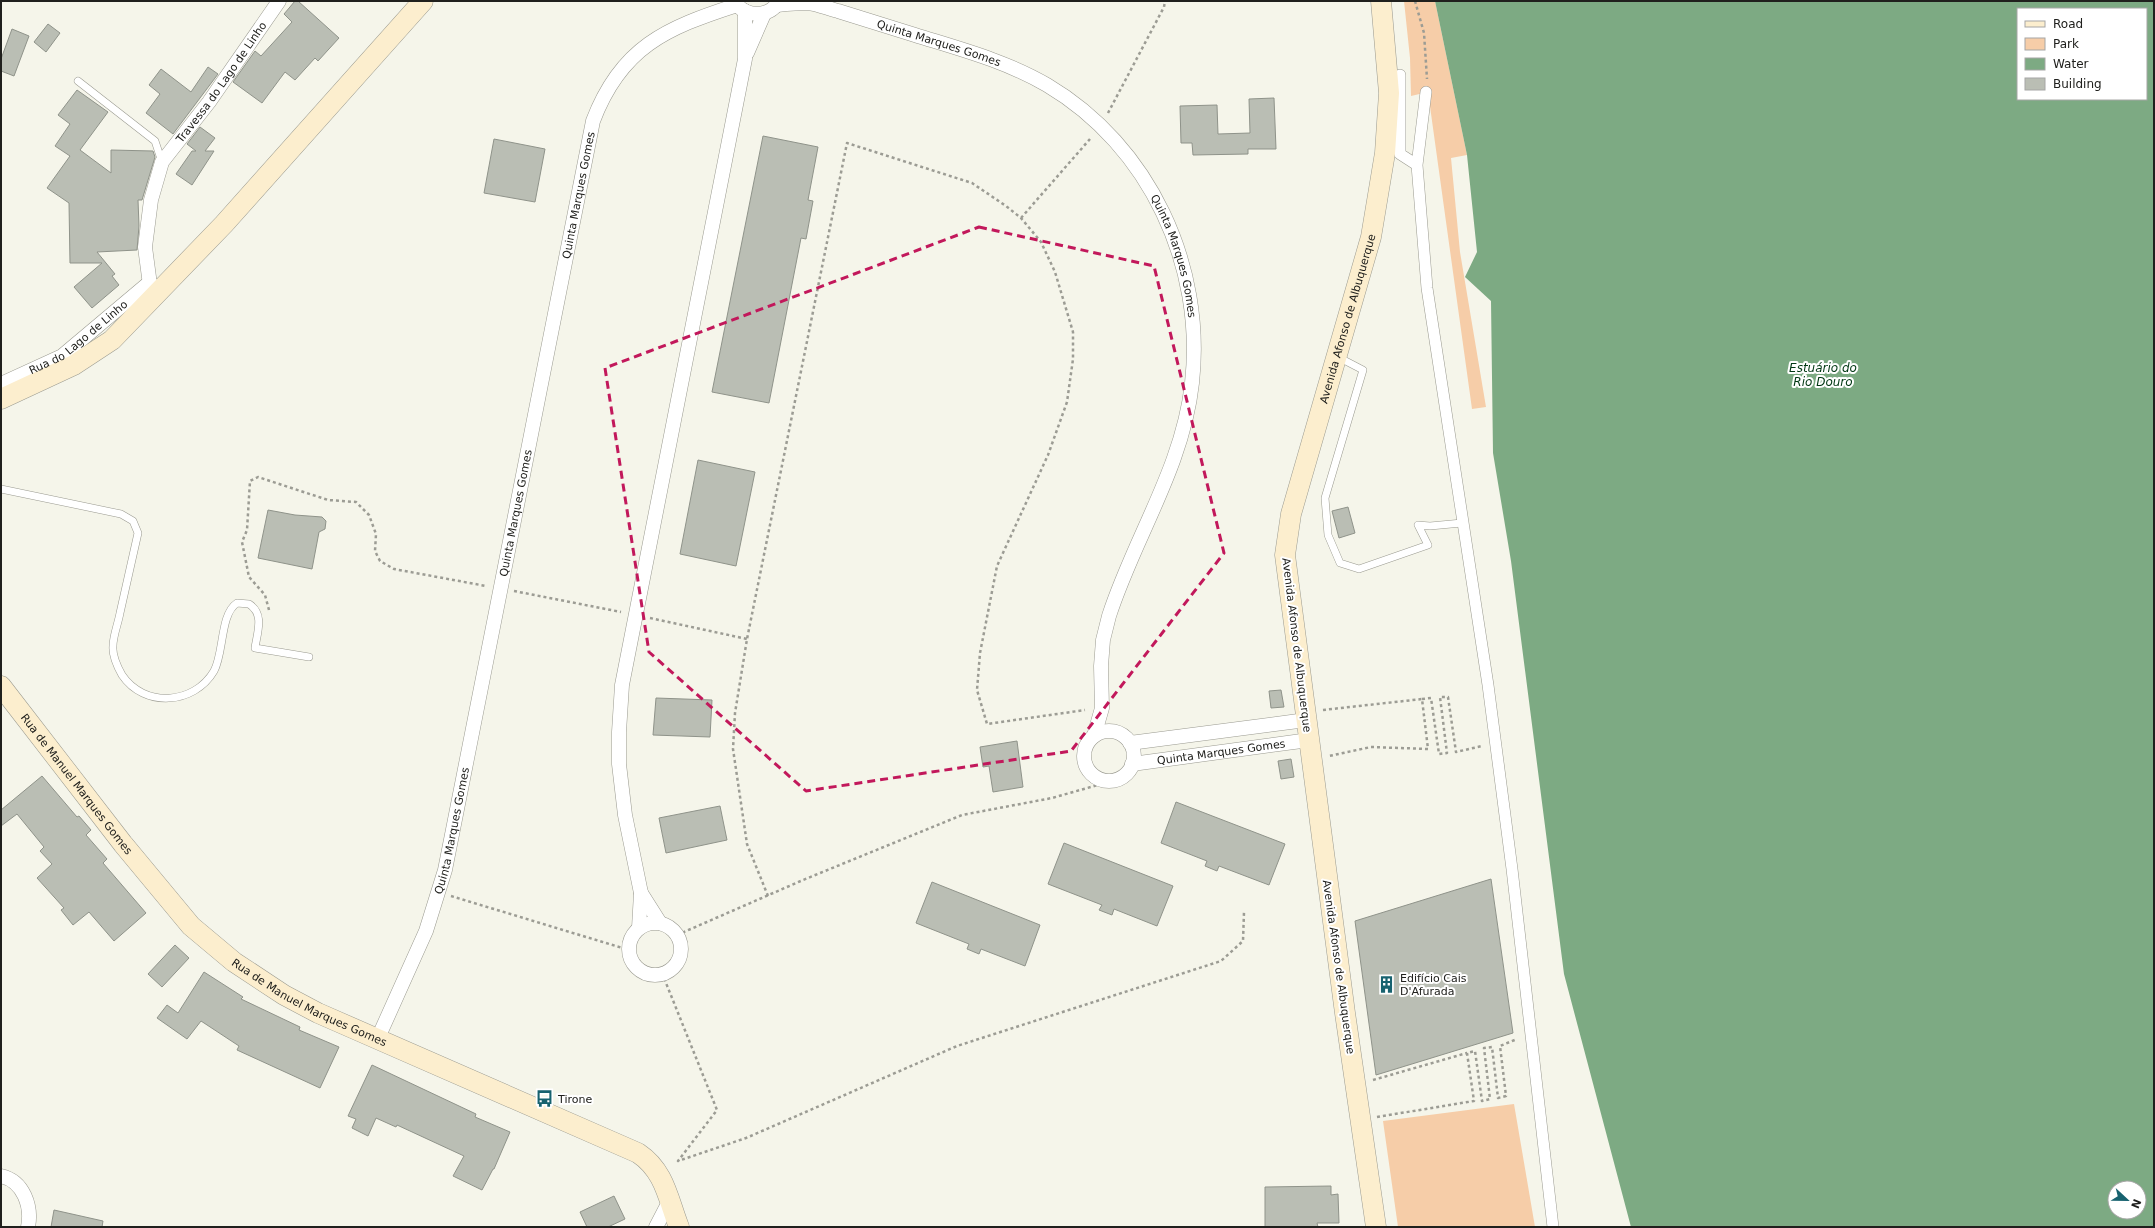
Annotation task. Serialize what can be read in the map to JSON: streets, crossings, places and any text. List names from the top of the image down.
{
  "streets": {
    "main road": ["Avenida Afonso de Albuquerque", "Rua de Manuel Marques Gomes"],
    "street": ["Quinta Marques Gomes", "Travessa do Lago de Linho", "Rua do Lago de Linho"]
  },
  "crossings": [
    ["Quinta Marques Gomes", "Avenida Afonso de Albuquerque"],
    ["Quinta Marques Gomes", "Rua de Manuel Marques Gomes"],
    ["Travessa do Lago de Linho", "Rua do Lago de Linho"]
  ],
  "water": ["Estuário do Rio Douro"],
  "places": {
    "building": ["Edifício Cais D'Afurada"],
    "bus stop": ["Tirone"]
  },
  "legend": [
    "Road",
    "Park",
    "Water",
    "Building"
  ],
  "north": "right"
}
